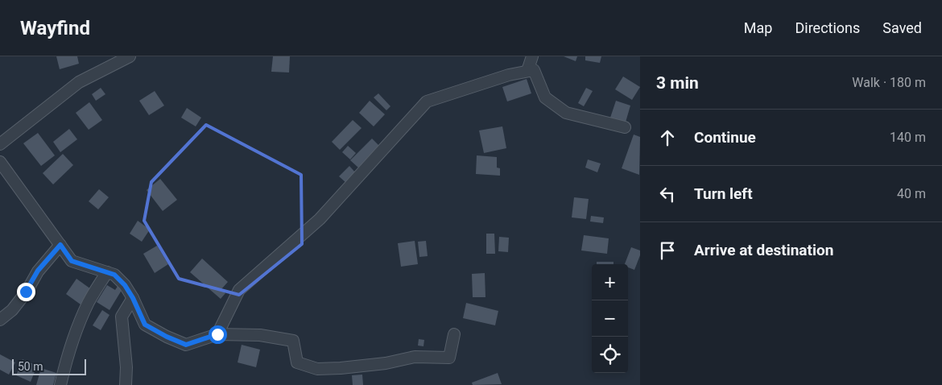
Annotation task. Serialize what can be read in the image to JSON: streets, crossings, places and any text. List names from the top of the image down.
{
  "scale_bar": "50 m",
  "page": {
    "header": "Wayfind",
    "nav": ["Map", "Directions", "Saved"],
    "heading": ["3 min", "Walk · 180 m"],
    "list": [
      ["Continue", "140 m"],
      ["Turn left", "40 m"],
      "Arrive at destination"
    ],
    "map_buttons": ["+", "−"],
    "scale": "50 m"
  }
}
